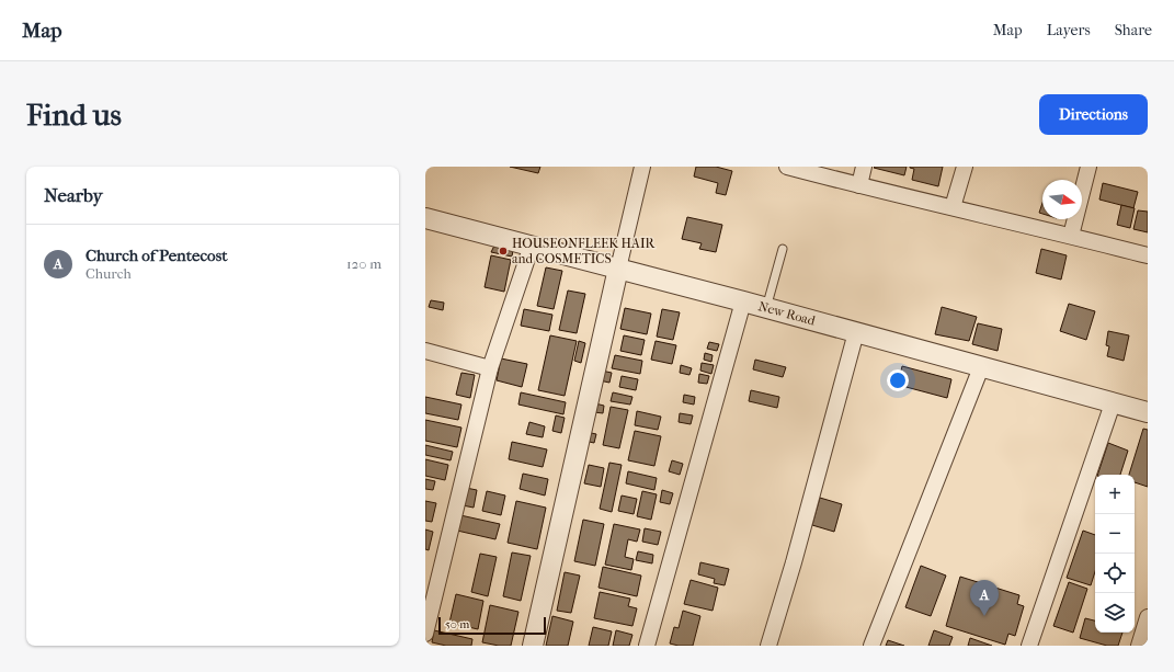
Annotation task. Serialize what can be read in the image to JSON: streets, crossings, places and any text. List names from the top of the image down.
{
  "streets": {
    "street": ["New Road"]
  },
  "places": ["HOUSEONFLEEK HAIR and COSMETICS"],
  "scale_bar": "50 m",
  "north": "right",
  "page": {
    "header": "Map",
    "nav": ["Map", "Layers", "Share"],
    "buttons": "Directions",
    "title": "Find us",
    "heading": "Nearby",
    "list": [
      {
        "mark": "A",
        "name": "Church of Pentecost",
        "note": "Church",
        "value": "120 m"
      }
    ],
    "map_buttons": ["+", "−"],
    "pins": "A",
    "scale": "50 m"
  }
}
